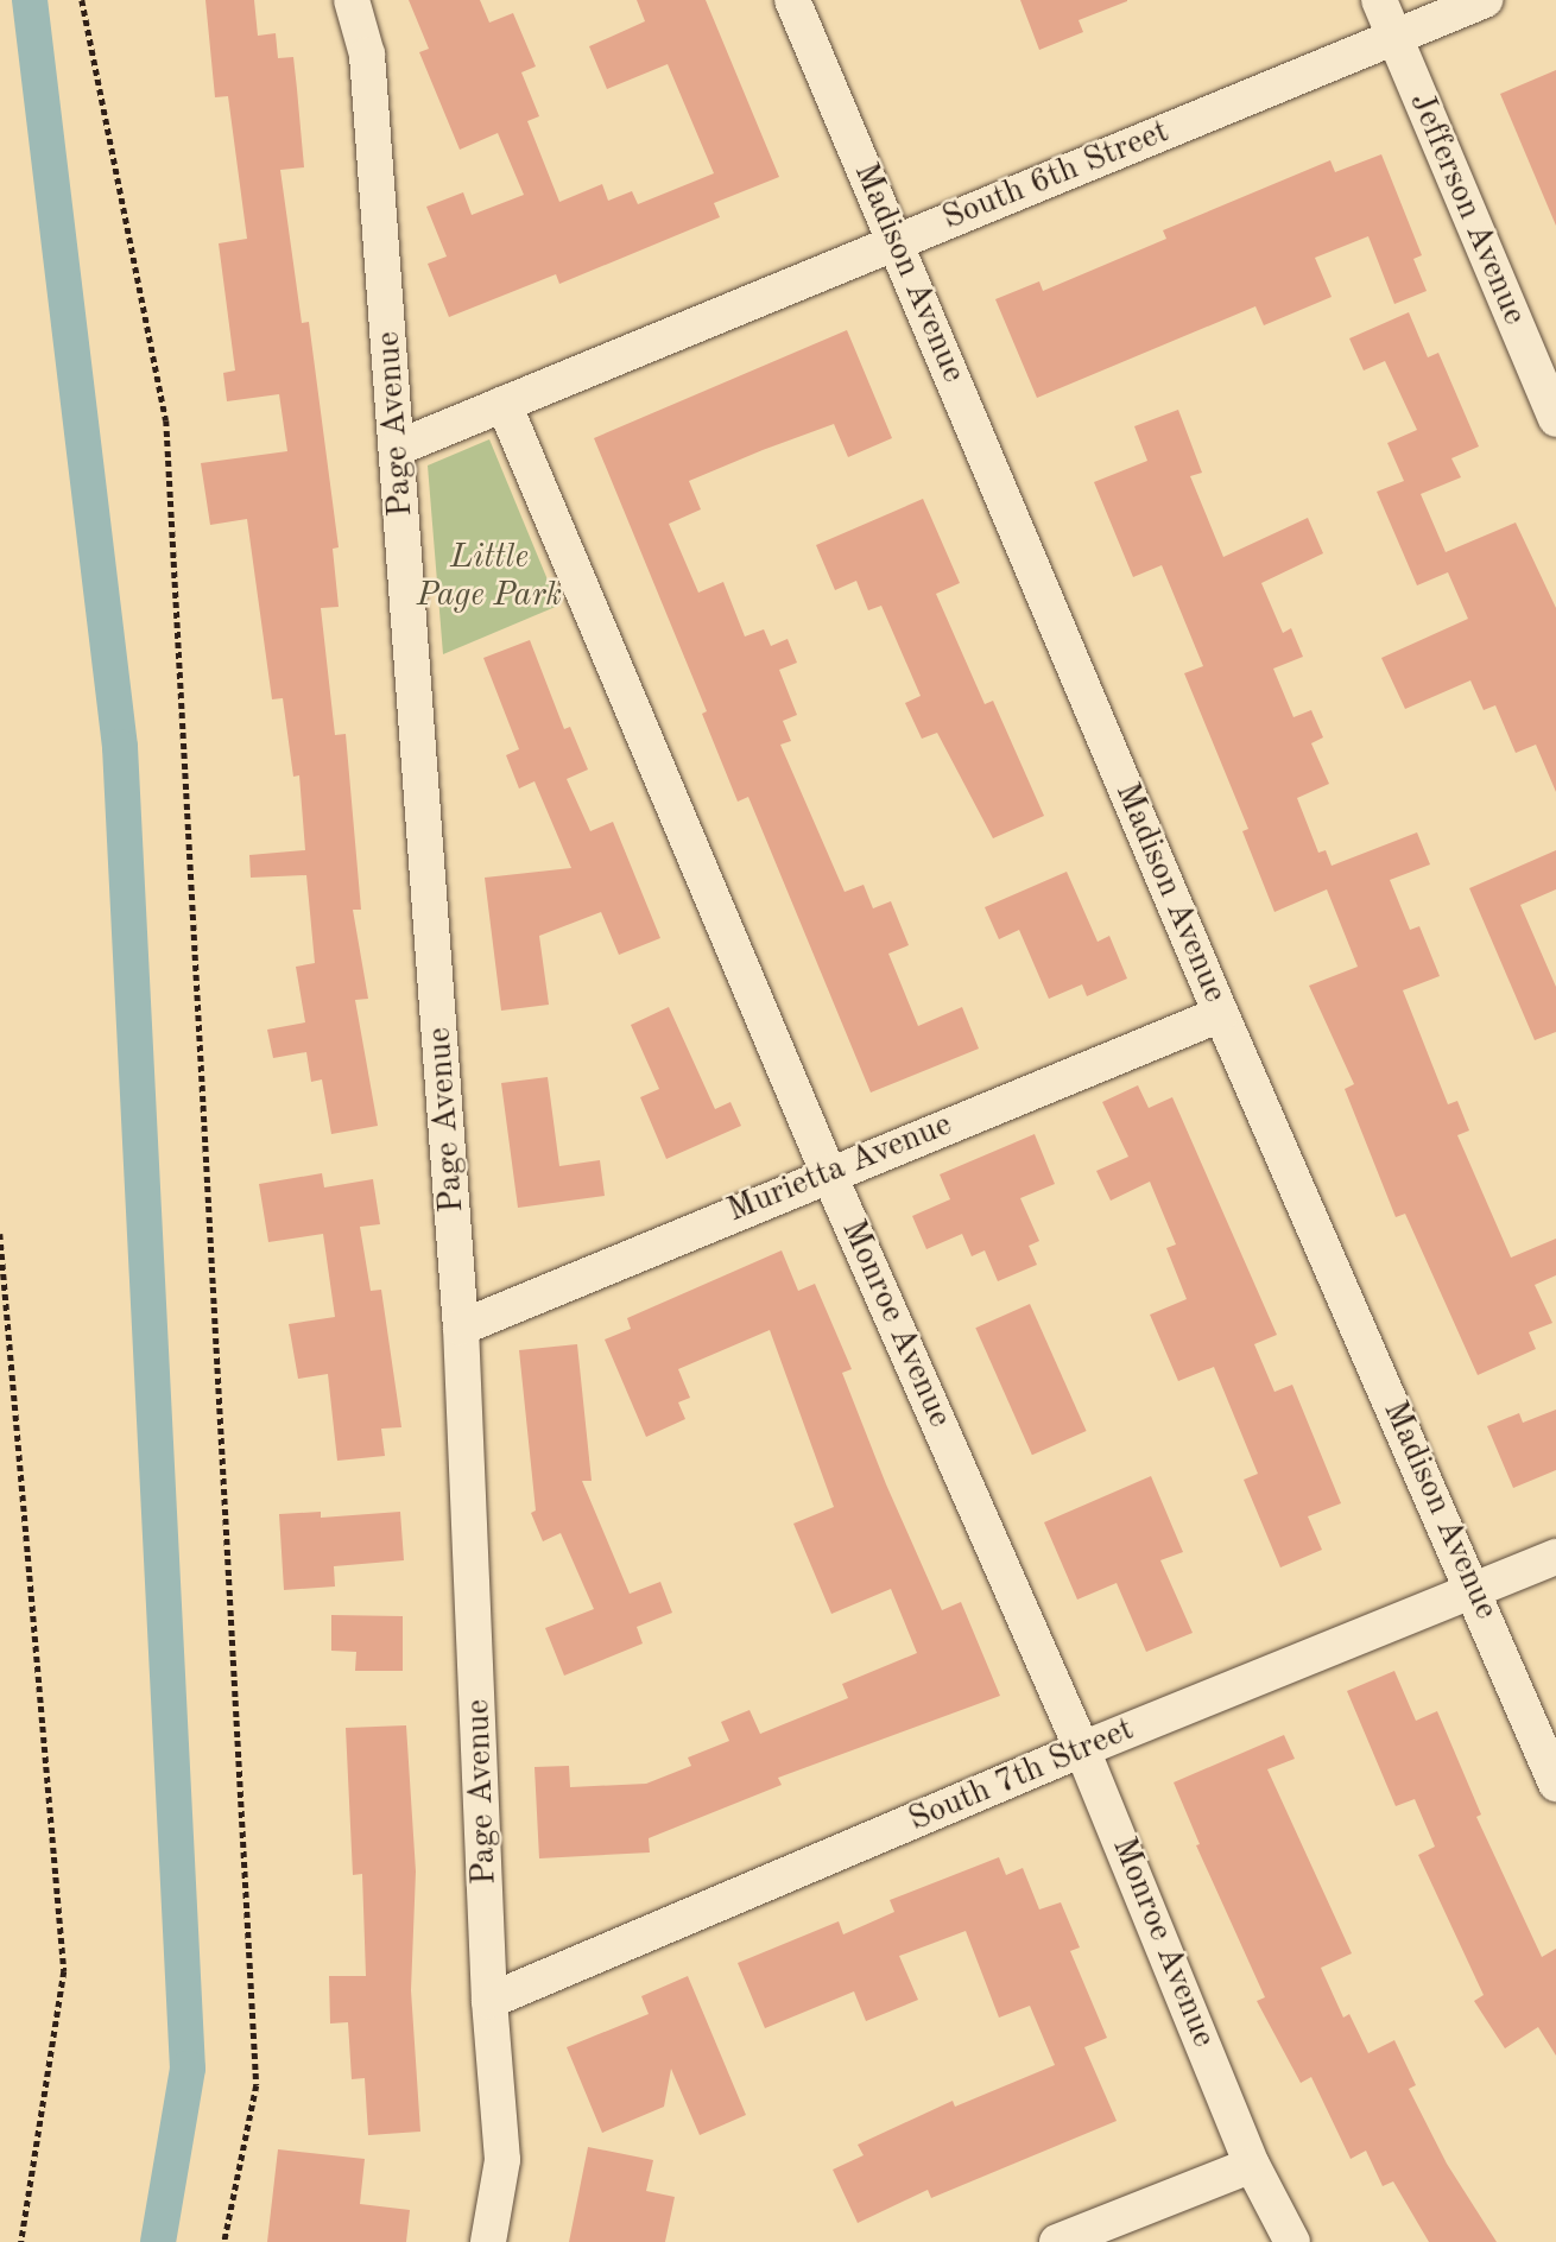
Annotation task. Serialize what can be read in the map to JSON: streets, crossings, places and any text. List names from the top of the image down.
{
  "streets": {
    "street": [
      "South 6th Street",
      "Jefferson Avenue",
      "Madison Avenue",
      "Page Avenue",
      "Murietta Avenue",
      "Monroe Avenue",
      "South 7th Street"
    ]
  },
  "crossings": [
    ["South 6th Street", "Jefferson Avenue"],
    ["South 6th Street", "Madison Avenue"],
    ["South 6th Street", "Page Avenue"],
    ["South 6th Street", "Monroe Avenue"],
    ["Madison Avenue", "Murietta Avenue"],
    ["Madison Avenue", "South 7th Street"],
    ["Page Avenue", "Murietta Avenue"],
    ["Page Avenue", "South 7th Street"],
    ["Murietta Avenue", "Monroe Avenue"],
    ["Monroe Avenue", "South 7th Street"]
  ],
  "parks": ["Little Page Park"]
}
